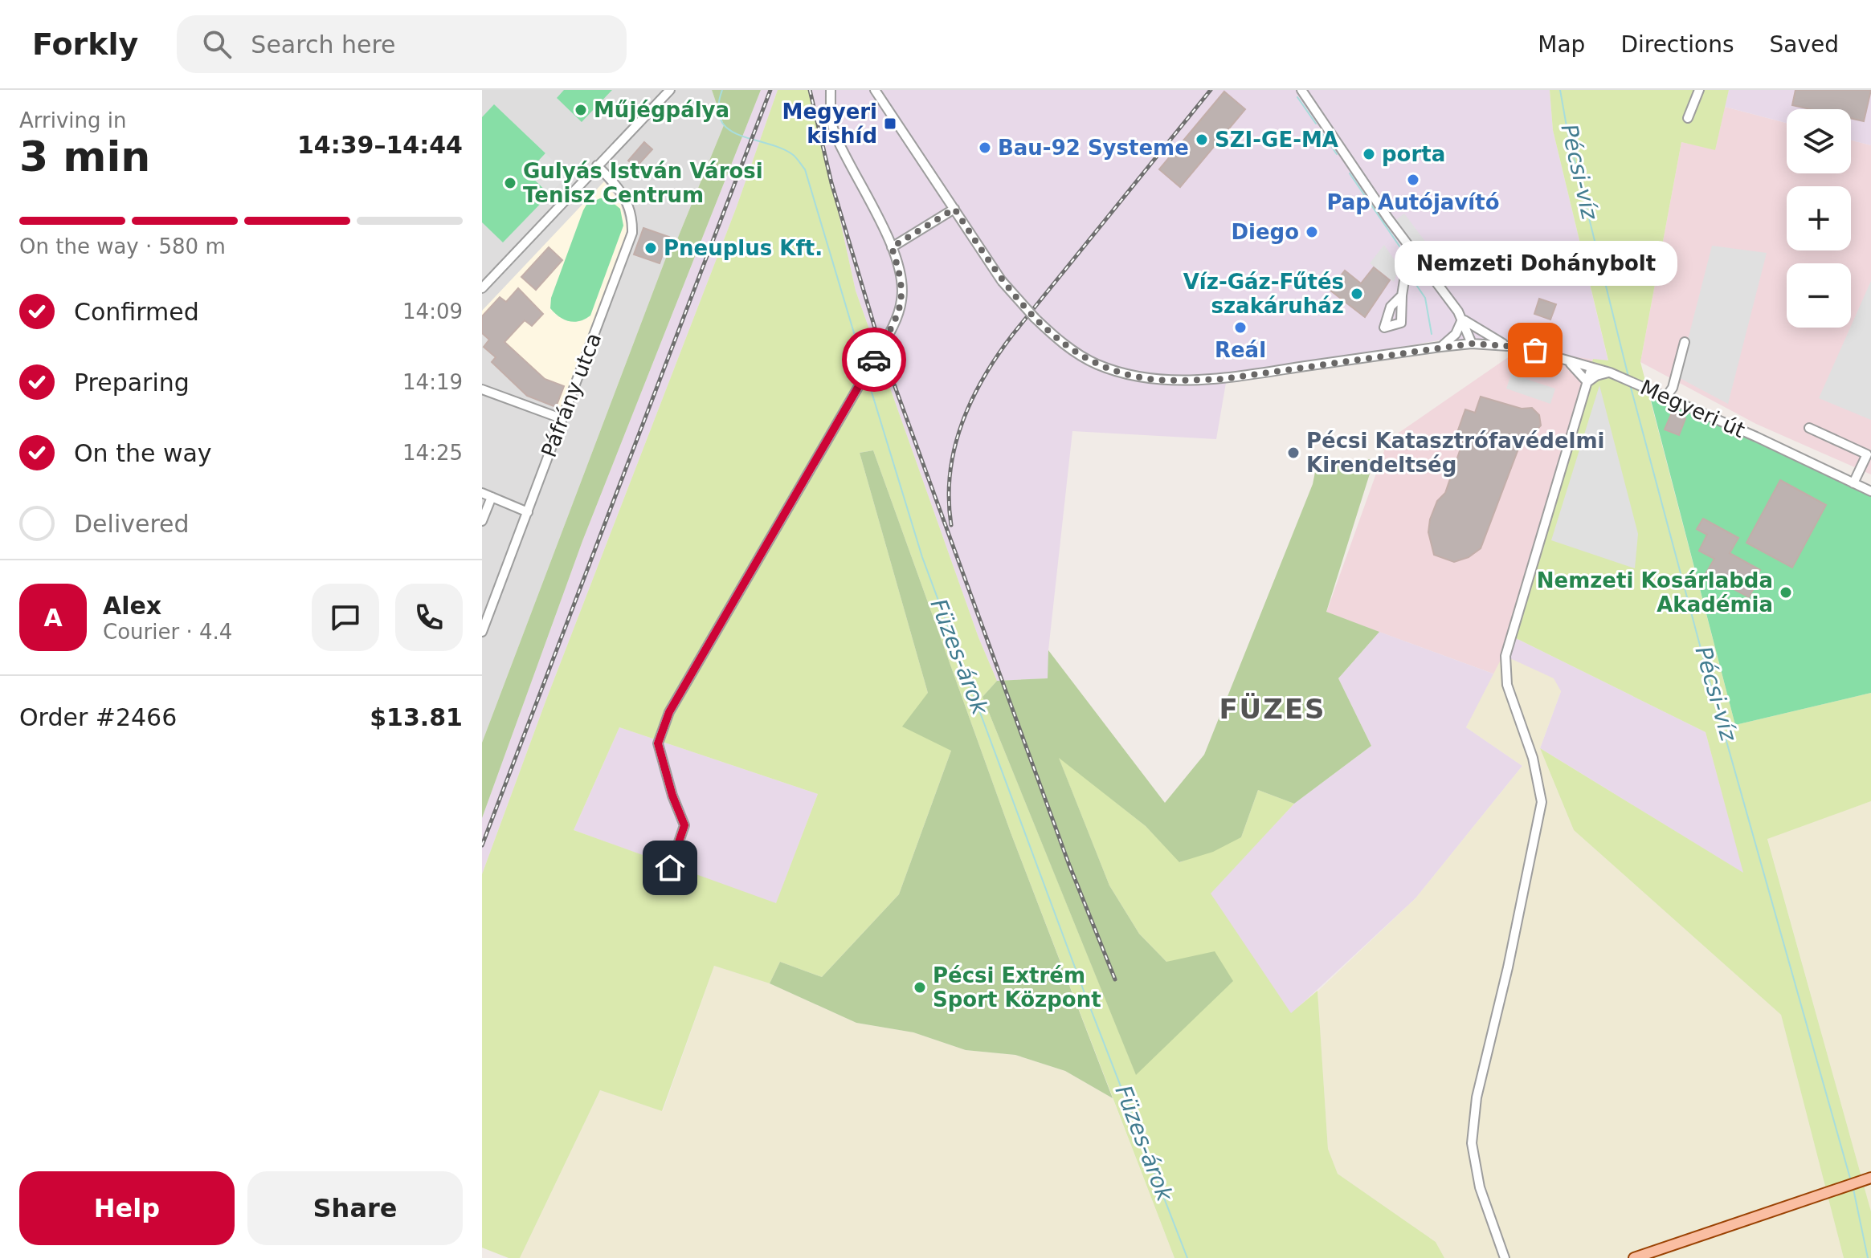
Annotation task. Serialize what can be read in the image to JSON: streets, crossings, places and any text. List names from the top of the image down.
{
  "streets": {
    "street": ["Páfrány utca", "Megyeri út"]
  },
  "districts": ["FÜZES"],
  "water": ["Pécsi-víz", "Füzes-árok"],
  "places": {
    "other": [
      "Műjégpálya",
      "SZI-GE-MA",
      "Bau-92 Systeme",
      "porta",
      "Pap Autójavító",
      "Gulyás István Városi Tenisz Centrum",
      "Diego",
      "Pneuplus Kft.",
      "Víz-Gáz-Fűtés szakáruház",
      "Reál",
      "Nemzeti Dohánybolt",
      "Pécsi Katasztrófavédelmi Kirendeltség",
      "Nemzeti Kosárlabda Akadémia",
      "Pécsi Extrém Sport Központ"
    ],
    "transit": ["Megyeri kishíd"]
  },
  "page": {
    "header": "Forkly",
    "search": "Search here",
    "nav": ["Map", "Directions", "Saved"],
    "heading": ["3 min", "Arriving in", "14:39–14:44"],
    "panel": [
      "Alex",
      "Courier · 4.4",
      "Order #2466",
      "$13.81"
    ],
    "map_buttons": ["+", "−"],
    "bar": "On the way · 580 m",
    "bubble": "Nemzeti Dohánybolt",
    "list": [
      ["Confirmed", "14:09"],
      ["Preparing", "14:19"],
      ["On the way", "14:25"],
      "Delivered"
    ],
    "round": "A",
    "buttons": ["Help", "Share"]
  }
}
